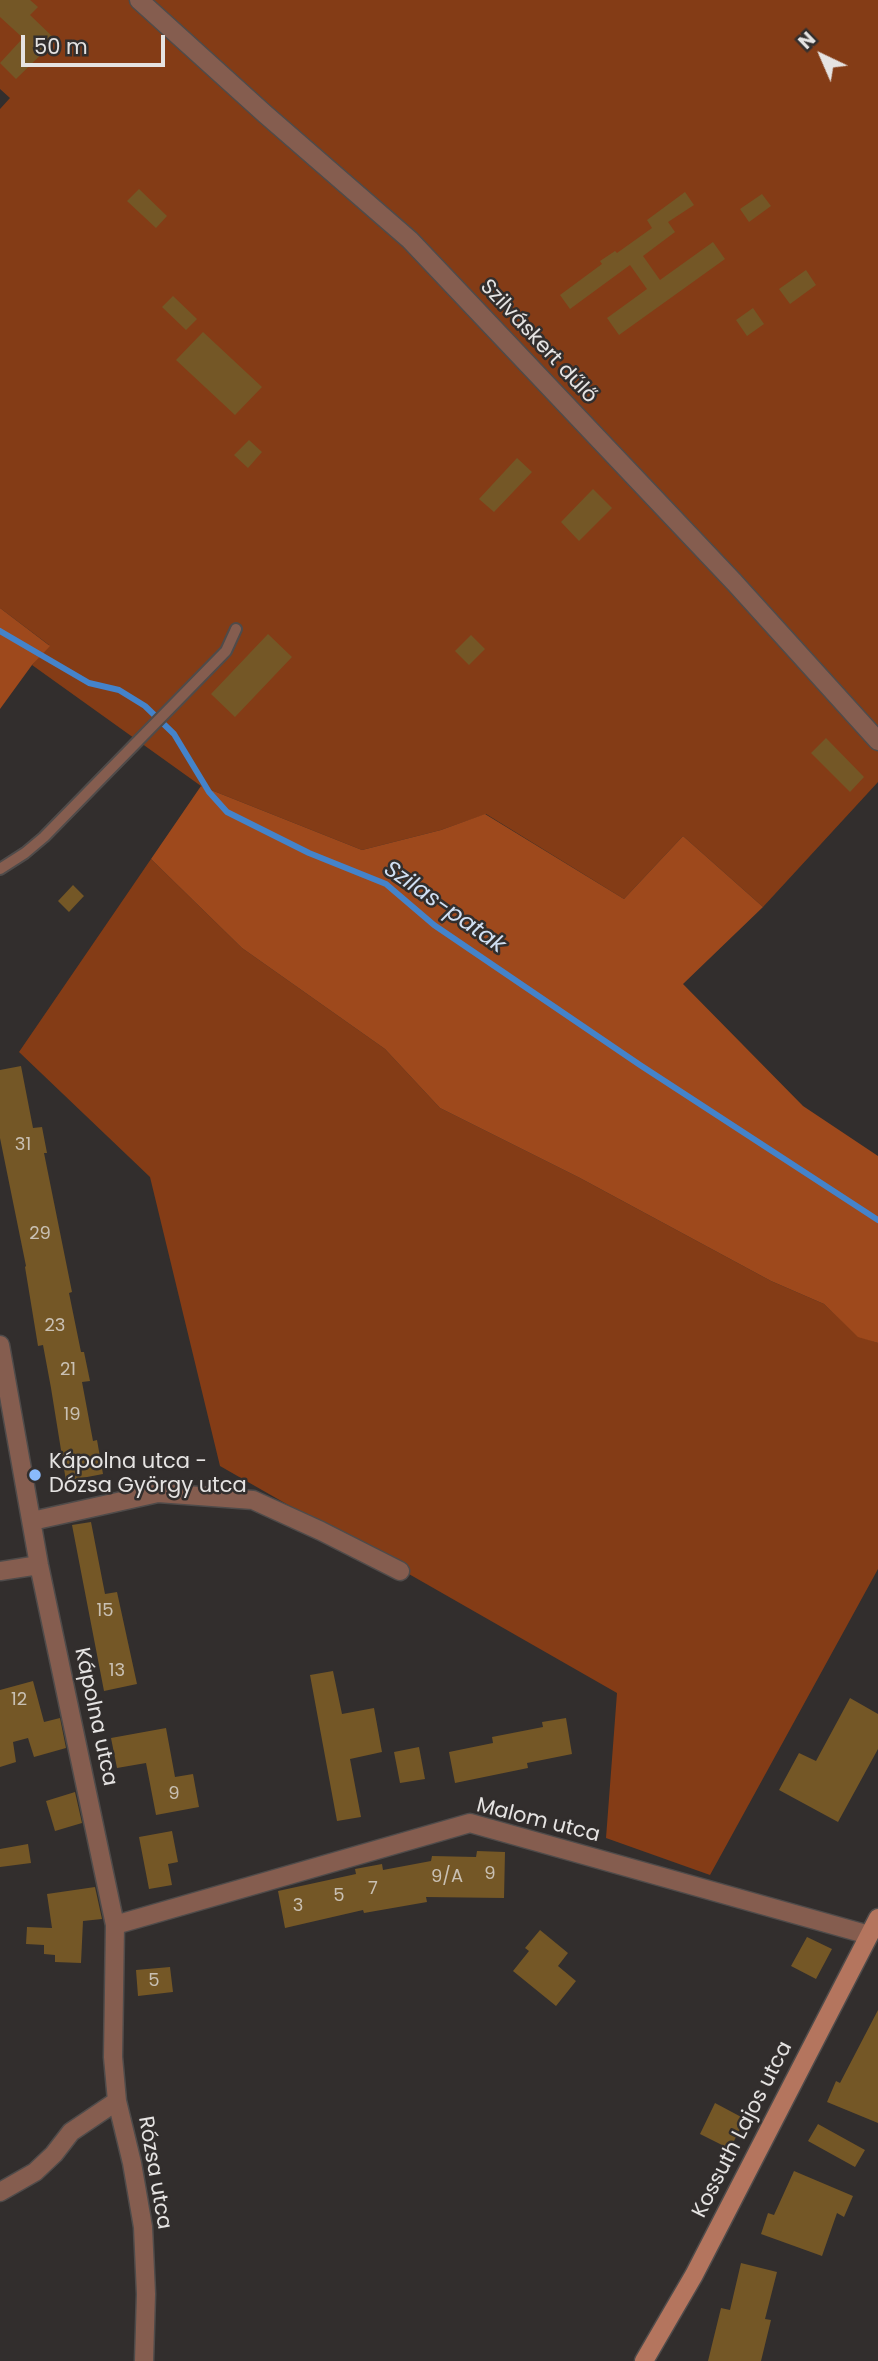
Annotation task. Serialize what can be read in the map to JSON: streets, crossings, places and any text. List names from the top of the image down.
{
  "streets": {
    "main road": ["Kossuth Lajos utca"],
    "street": [
      "Szilváskert dűlő",
      "Kápolna utca",
      "Malom utca",
      "Rózsa utca"
    ]
  },
  "crossings": [
    ["Kápolna utca", "Malom utca"],
    ["Kápolna utca", "Rózsa utca"],
    ["Malom utca", "Kossuth Lajos utca"]
  ],
  "water": ["Szilas-patak"],
  "places": ["Kápolna utca - Dózsa György utca"],
  "house_numbers": [
    "31",
    "29",
    "23",
    "21",
    "19",
    "15",
    "13",
    "12",
    "9",
    "9",
    "9/A",
    "7",
    "5",
    "3",
    "5"
  ],
  "scale_bar": "50 m",
  "north": "top left"
}
